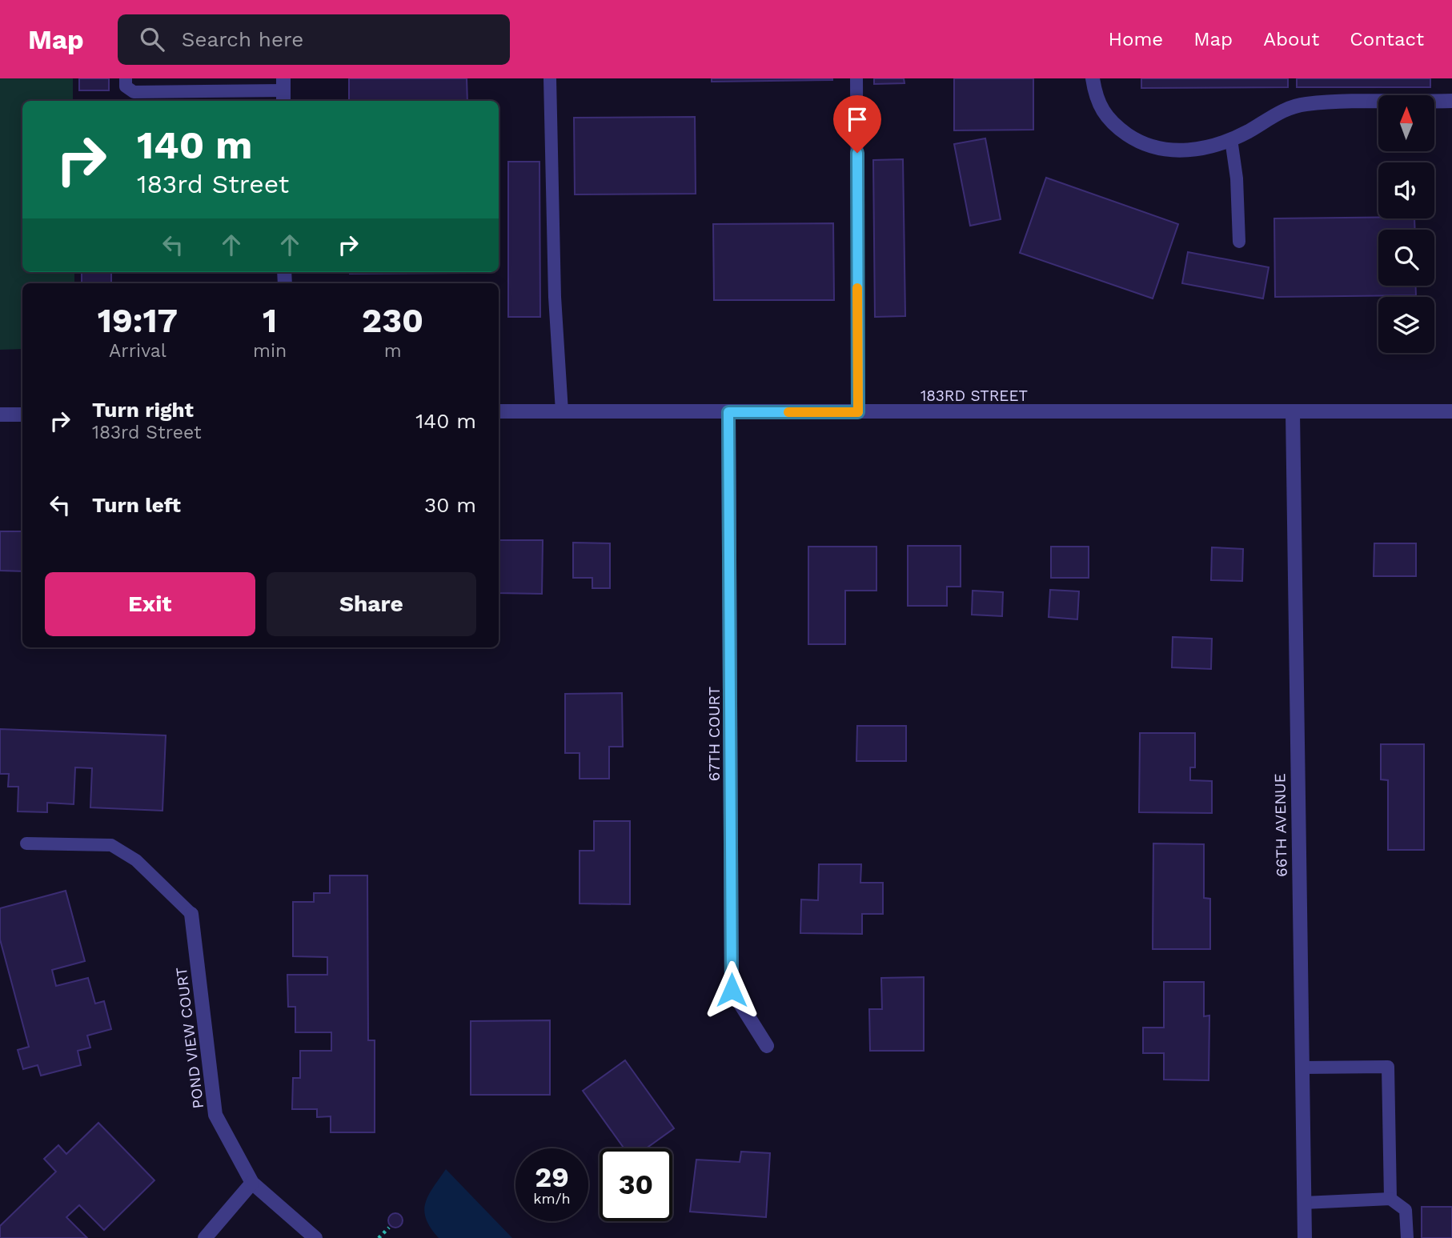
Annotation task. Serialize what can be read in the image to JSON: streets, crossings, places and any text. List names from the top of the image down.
{
  "streets": {
    "street": [
      "183RD STREET",
      "67TH COURT",
      "66TH AVENUE",
      "POND VIEW COURT"
    ]
  },
  "crossings": [
    ["183RD STREET", "67TH COURT"],
    ["183RD STREET", "66TH AVENUE"]
  ],
  "north": "top",
  "page": {
    "header": "Map",
    "search": "Search here",
    "nav": [
      "Home",
      "Map",
      "About",
      "Contact"
    ],
    "turn": ["140 m", "183rd Street"],
    "eta": [
      "19:17",
      "Arrival",
      "1",
      "min",
      "230",
      "m"
    ],
    "list": [
      {
        "name": "Turn right",
        "note": "183rd Street",
        "value": "140 m"
      },
      {
        "name": "Turn left",
        "value": "30 m"
      }
    ],
    "buttons": ["Exit", "Share"],
    "speed": "29 km/h",
    "limit": "30"
  }
}
